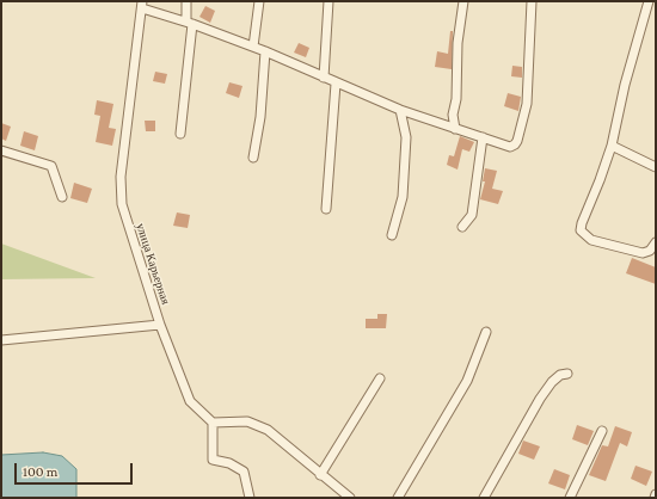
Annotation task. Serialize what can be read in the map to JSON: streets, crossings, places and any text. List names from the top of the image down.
{
  "streets": {
    "street": ["улица Карьерная"]
  },
  "scale_bar": "100 m"
}
